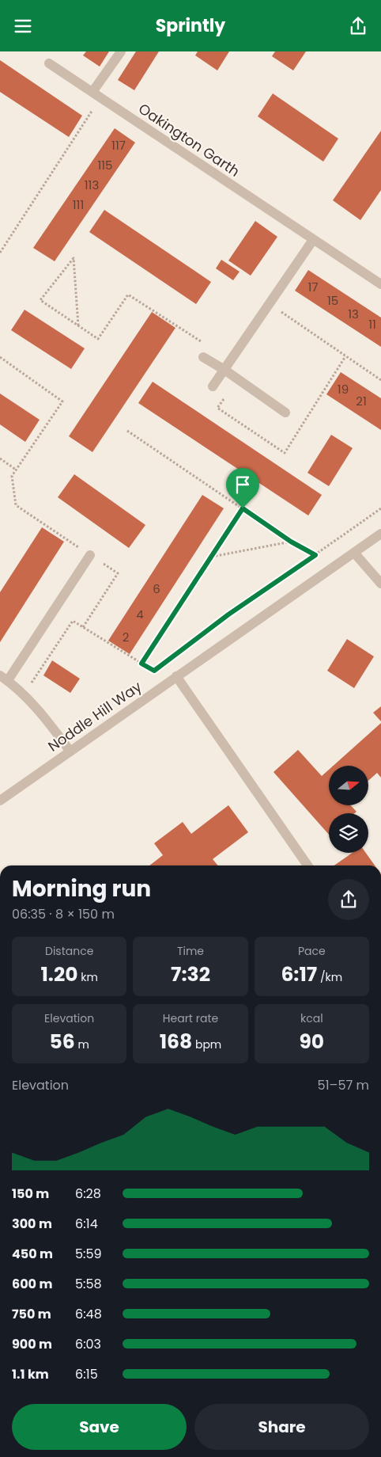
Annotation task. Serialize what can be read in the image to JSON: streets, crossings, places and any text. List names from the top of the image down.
{
  "streets": {
    "street": ["Oakington Garth", "Noddle Hill Way"]
  },
  "house_numbers": [
    "117",
    "115",
    "113",
    "111",
    "17",
    "15",
    "13",
    "11",
    "19",
    "21",
    "6",
    "4",
    "2"
  ],
  "north": "right",
  "page": {
    "header": "Sprintly",
    "heading": ["Morning run", "06:35 · 8 × 150 m"],
    "stats": [
      ["Distance", "1.20 km"],
      ["Time", "7:32"],
      ["Pace", "6:17 /km"],
      ["Elevation", "56 m"],
      ["Heart rate", "168 bpm"],
      ["kcal", "90"]
    ],
    "chart": ["Elevation", "51–57 m"],
    "list": [
      {
        "name": "150 m",
        "note": "6:28"
      },
      {
        "name": "300 m",
        "note": "6:14"
      },
      {
        "name": "450 m",
        "note": "5:59"
      },
      {
        "name": "600 m",
        "note": "5:58"
      },
      {
        "name": "750 m",
        "note": "6:48"
      },
      {
        "name": "900 m",
        "note": "6:03"
      },
      {
        "name": "1.1 km",
        "note": "6:15"
      }
    ],
    "buttons": ["Save", "Share"]
  }
}
